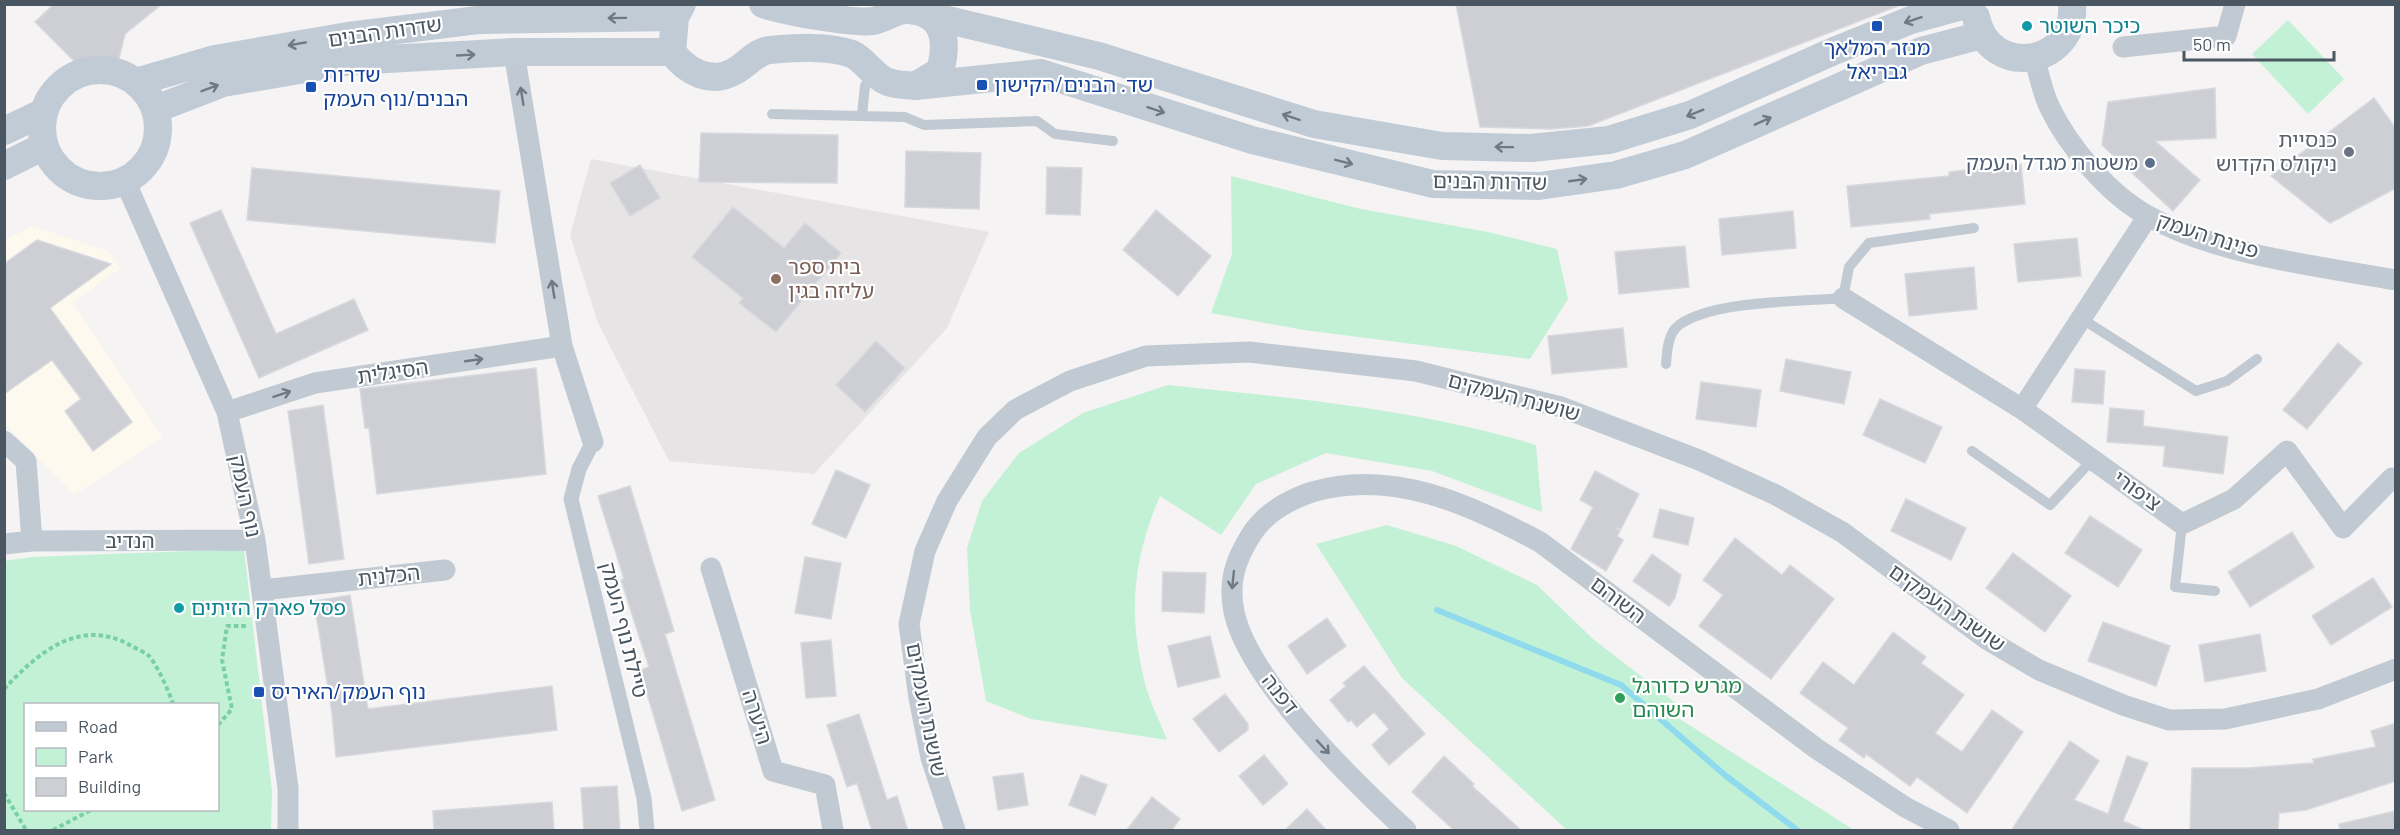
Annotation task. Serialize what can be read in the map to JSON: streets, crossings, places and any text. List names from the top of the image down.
{
  "streets": {
    "main road": ["שדרות הבנים"],
    "street": [
      "פנינת העמק",
      "הסיגלית",
      "שושנת העמקים",
      "ציפורי",
      "נוף העמק",
      "הנדיב",
      "הכלנית",
      "השוהם",
      "טיילת נוף העמק",
      "דפנה",
      "היערה"
    ]
  },
  "crossings": [
    ["שדרות הבנים", "נוף העמק"],
    ["הסיגלית", "נוף העמק"],
    ["נוף העמק", "הנדיב"],
    ["נוף העמק", "הכלנית"],
    ["השוהם", "דפנה"]
  ],
  "one_way": ["הסיגלית", "דפנה"],
  "places": {
    "transit": [
      "מנזר המלאך גבריאל",
      "שד. הבנים/הקישון",
      "שדרות הבנים/נוף העמק",
      "נוף העמק/האיריס"
    ],
    "other": [
      "כיכר השוטר",
      "כנסיית ניקולס הקדוש",
      "משטרת מגדל העמק",
      "בית ספר עליזה בגין",
      "פסל פארק הזיתים",
      "מגרש כדורגל השוהם"
    ]
  },
  "legend": ["Road", "Park", "Building"],
  "scale_bar": "50 m"
}
